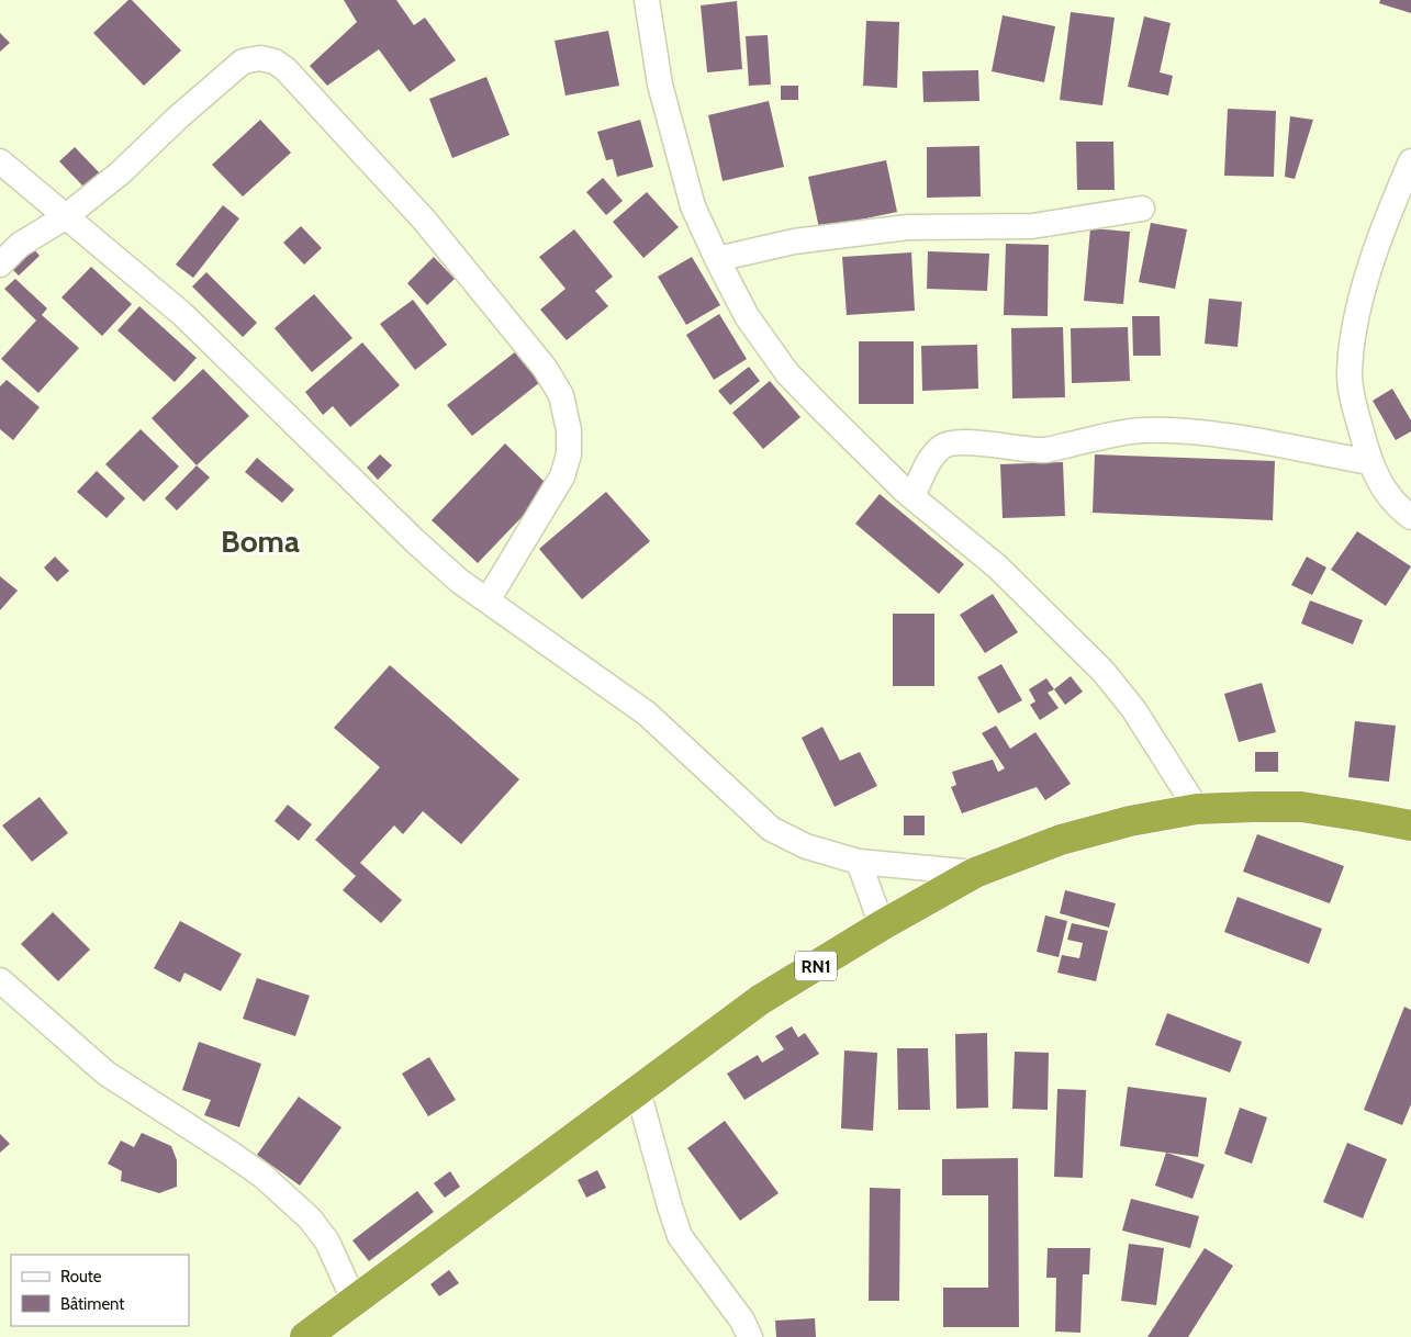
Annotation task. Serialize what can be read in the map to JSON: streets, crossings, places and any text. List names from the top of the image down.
{
  "streets": {
    "highway": ["RN1"]
  },
  "districts": ["Boma"],
  "legend": ["Route", "Bâtiment"]
}
